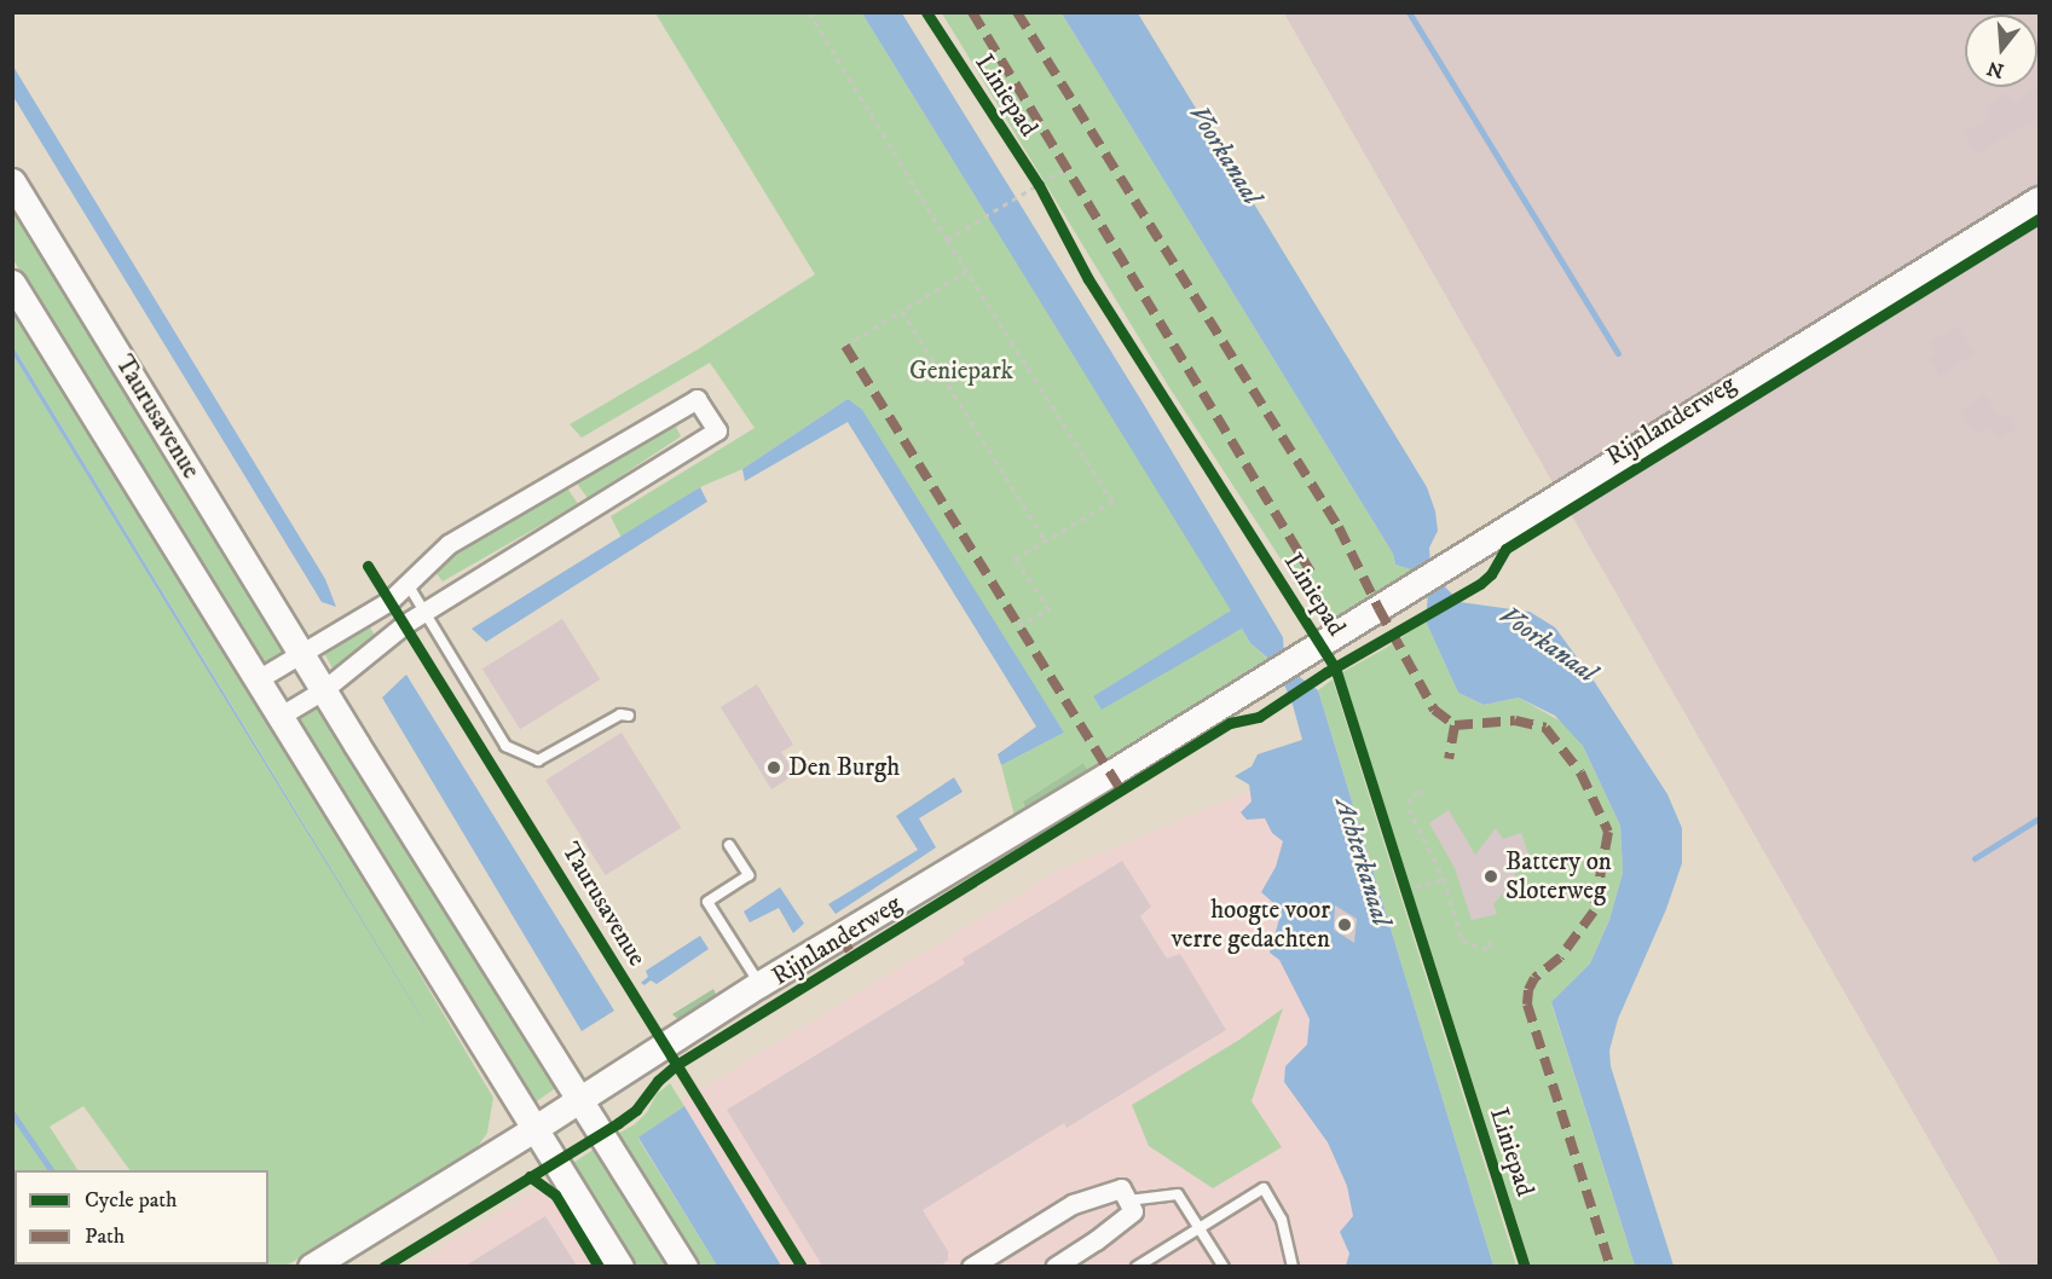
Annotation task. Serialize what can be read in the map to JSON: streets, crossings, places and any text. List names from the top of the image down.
{
  "streets": {
    "main road": ["Taurusavenue", "Rijnlanderweg"],
    "cycle path": ["Liniepad"]
  },
  "crossings": [
    ["Taurusavenue", "Rijnlanderweg"]
  ],
  "water": ["Voorkanaal", "Achterkanaal"],
  "parks": ["Geniepark"],
  "places": ["Den Burgh", "Battery on Sloterweg", "hoogte voor verre gedachten"],
  "legend": ["Cycle path", "Path"],
  "north": "bottom"
}
